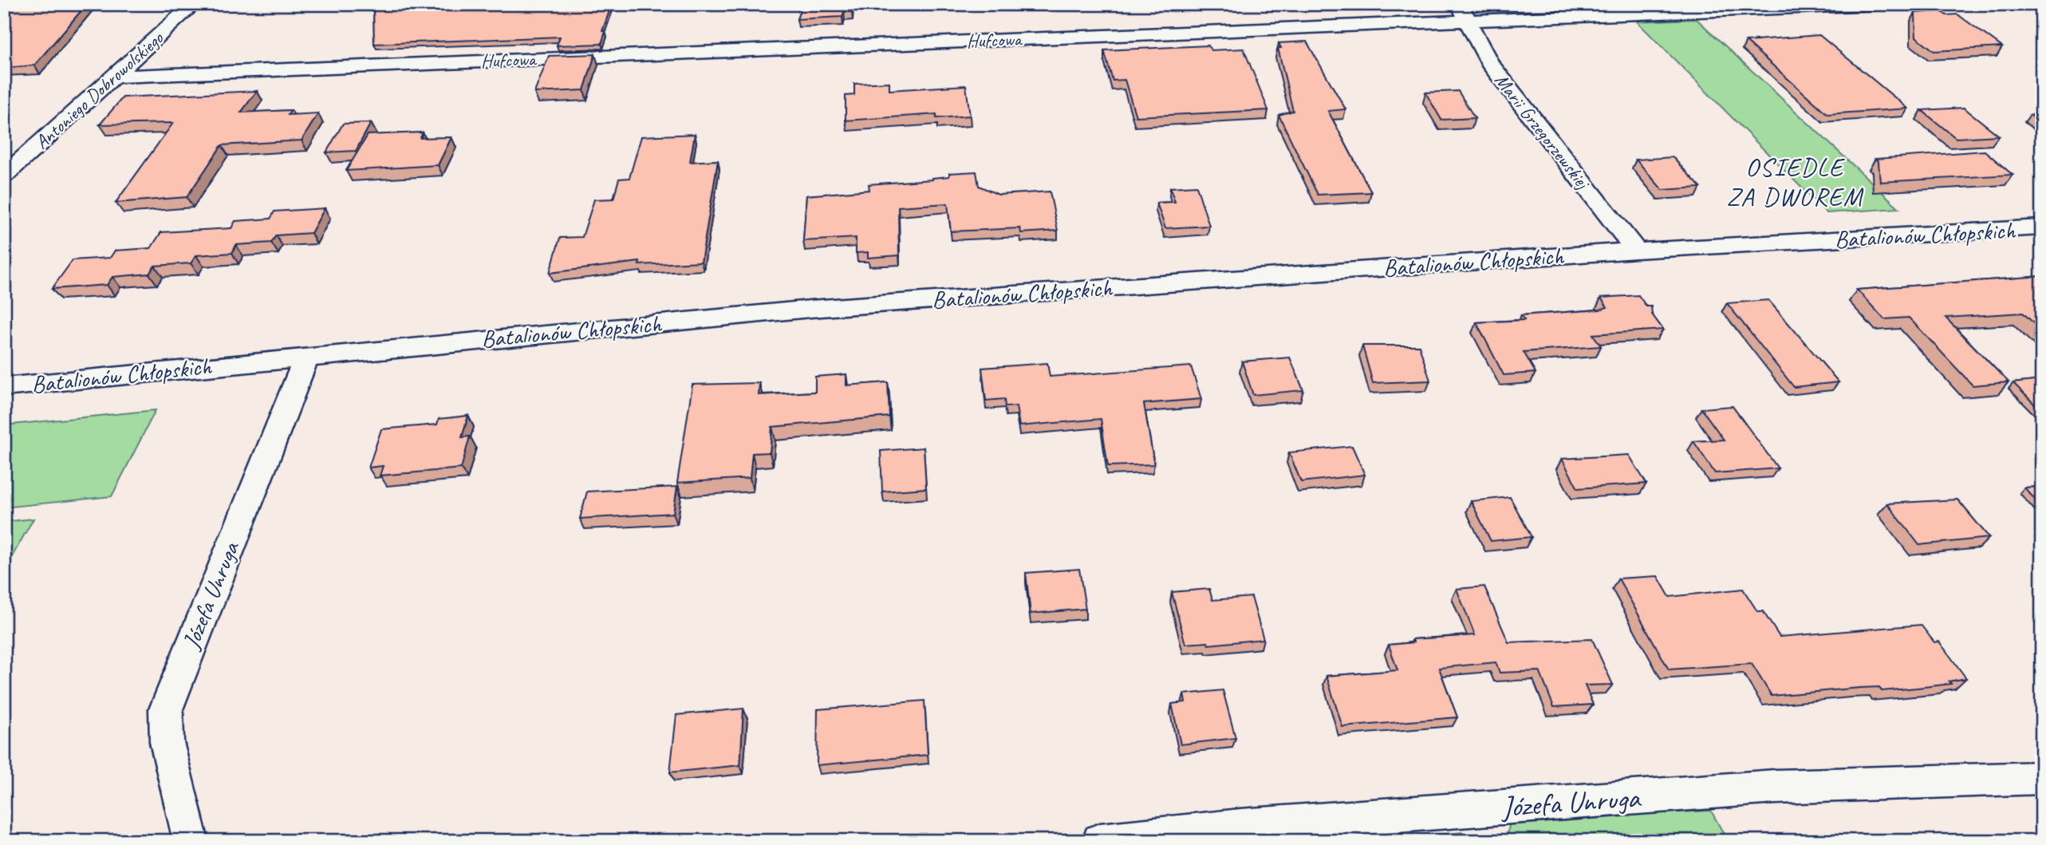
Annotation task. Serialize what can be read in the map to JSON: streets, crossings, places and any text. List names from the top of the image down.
{
  "streets": {
    "street": [
      "Hufcowa",
      "Antoniego Dobrowolskiego",
      "Marii Grzegorzewskiej",
      "Batalionów Chłopskich",
      "Józefa Unruga"
    ]
  },
  "crossings": [
    ["Hufcowa", "Antoniego Dobrowolskiego"],
    ["Hufcowa", "Marii Grzegorzewskiej"],
    ["Marii Grzegorzewskiej", "Batalionów Chłopskich"],
    ["Batalionów Chłopskich", "Józefa Unruga"]
  ],
  "districts": ["OSIEDLE ZA DWOREM"]
}
